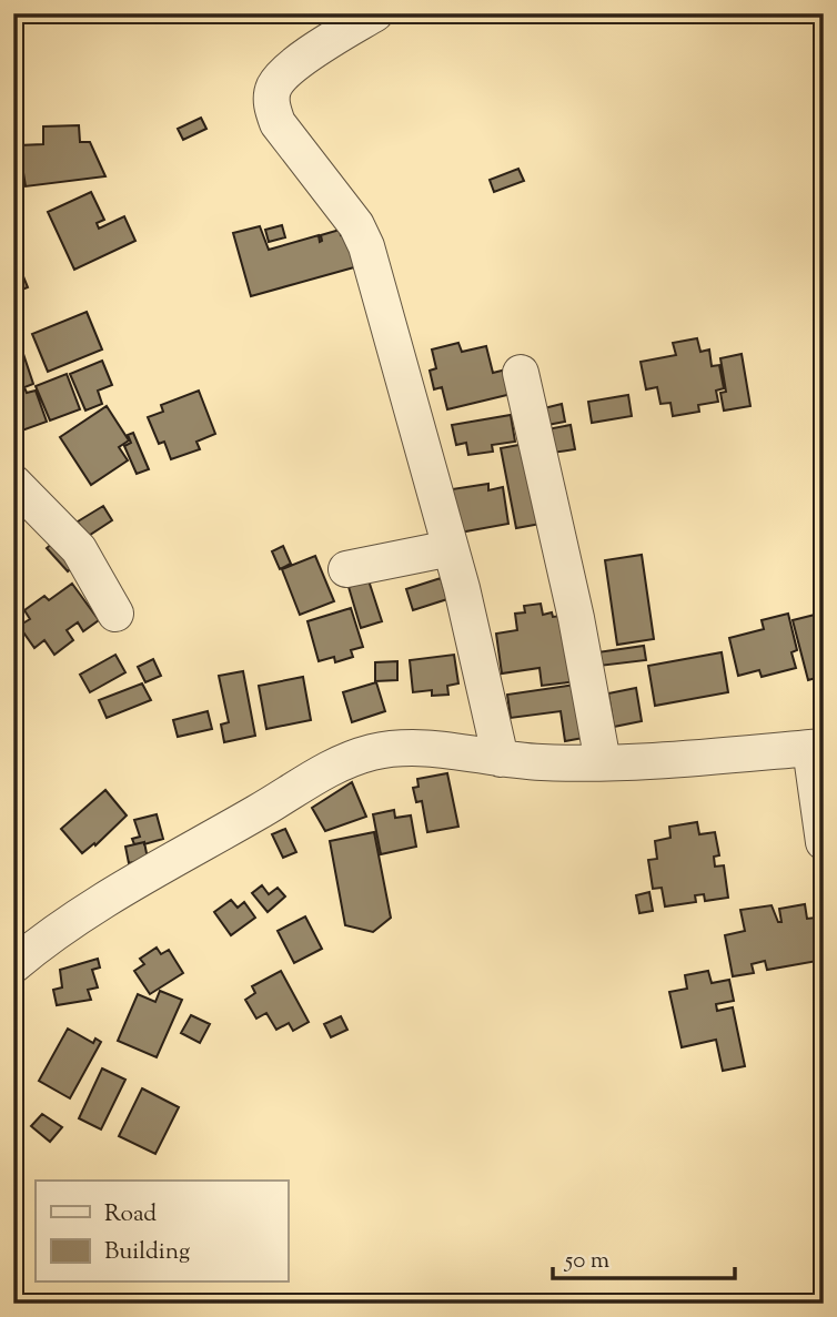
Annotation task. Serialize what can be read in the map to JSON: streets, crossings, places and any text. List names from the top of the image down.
{
  "legend": ["Road", "Building"],
  "scale_bar": "50 m"
}
